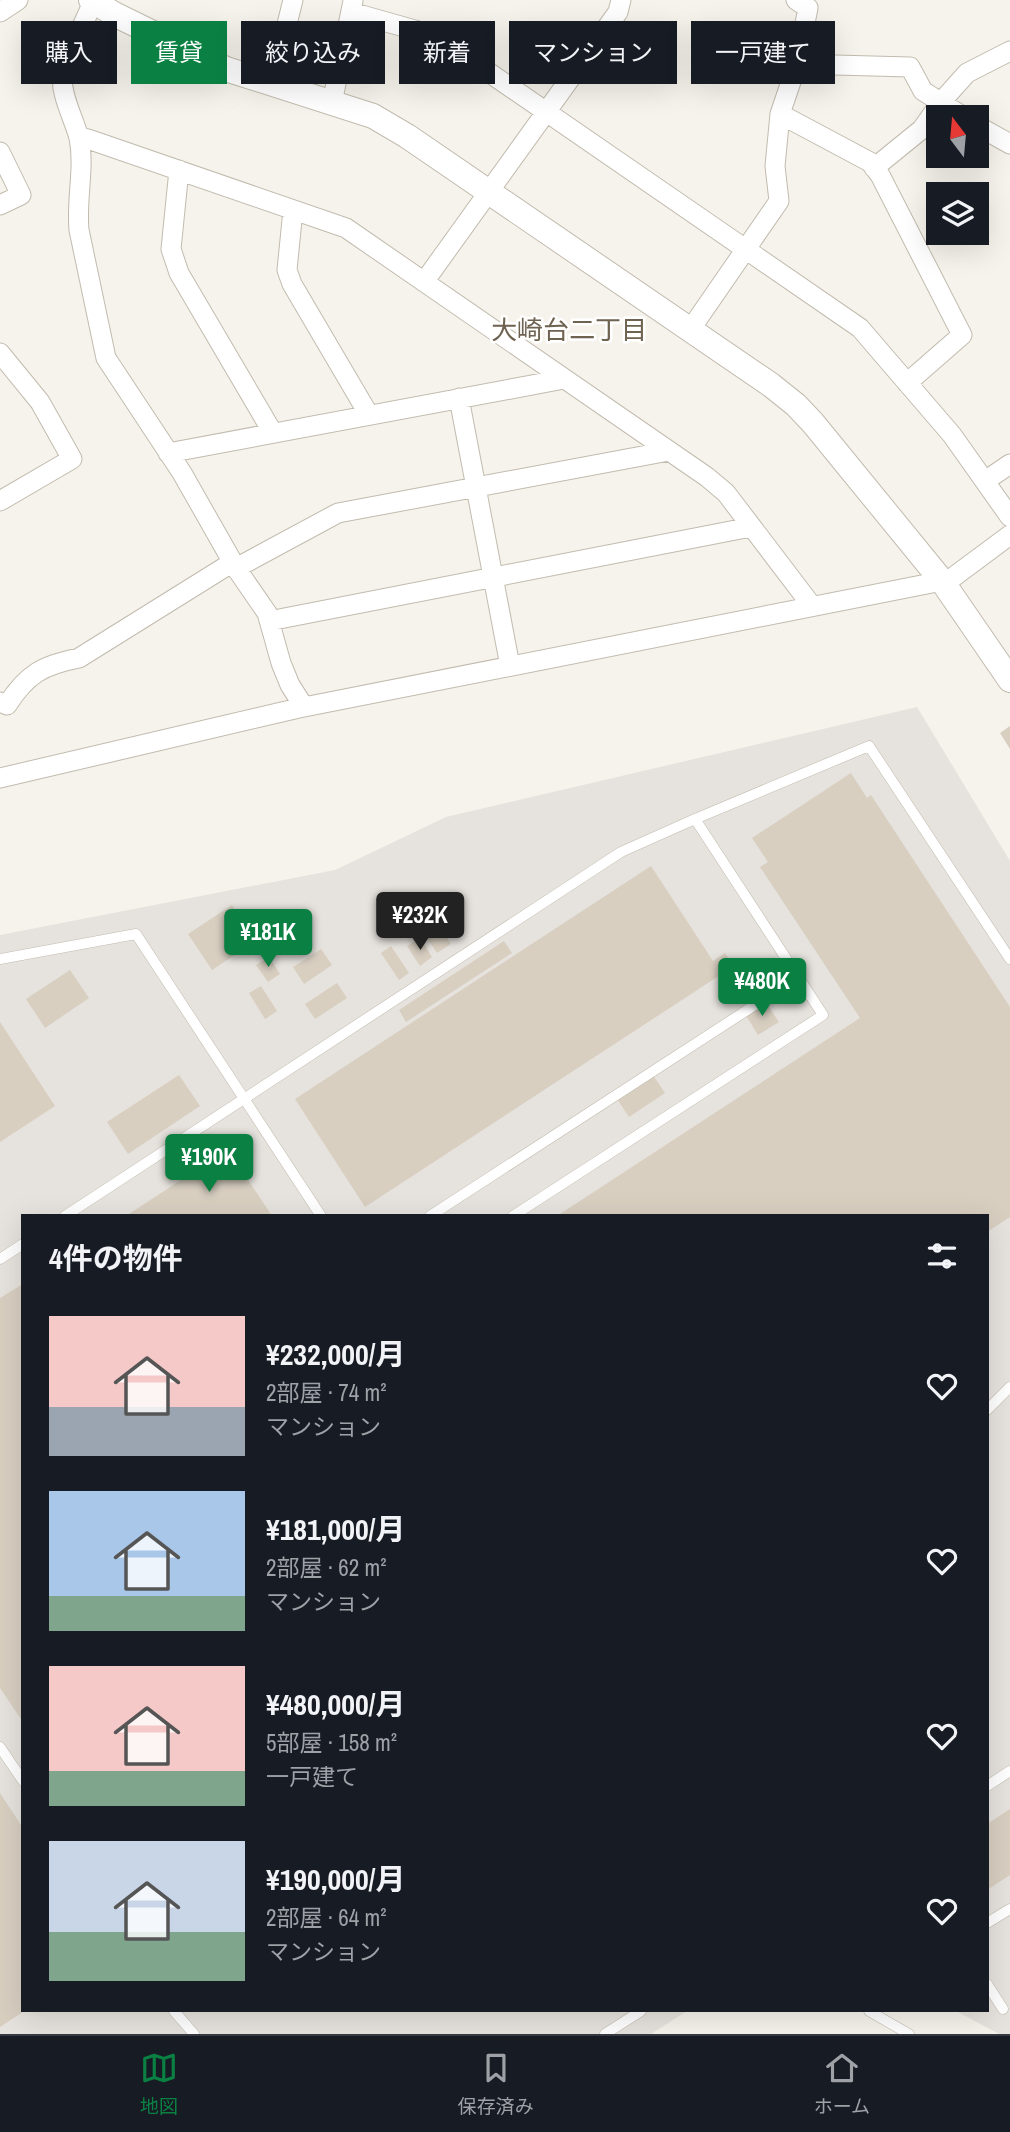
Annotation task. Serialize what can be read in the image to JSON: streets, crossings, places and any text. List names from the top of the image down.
{
  "districts": ["大崎台二丁目"],
  "north": "top",
  "page": {
    "chip": [
      "購入",
      "賃貸",
      "絞り込み",
      "新着",
      "マンション",
      "一戸建て"
    ],
    "price": [
      "¥232K",
      "¥181K",
      "¥480K",
      "¥190K"
    ],
    "heading": "4件の物件",
    "list": [
      {
        "name": "¥232,000/月",
        "note": "2部屋 · 74 m² · マンション"
      },
      {
        "name": "¥181,000/月",
        "note": "2部屋 · 62 m² · マンション"
      },
      {
        "name": "¥480,000/月",
        "note": "5部屋 · 158 m² · 一戸建て"
      },
      {
        "name": "¥190,000/月",
        "note": "2部屋 · 64 m² · マンション"
      }
    ],
    "tabs": ["地図", "保存済み", "ホーム"]
  }
}
